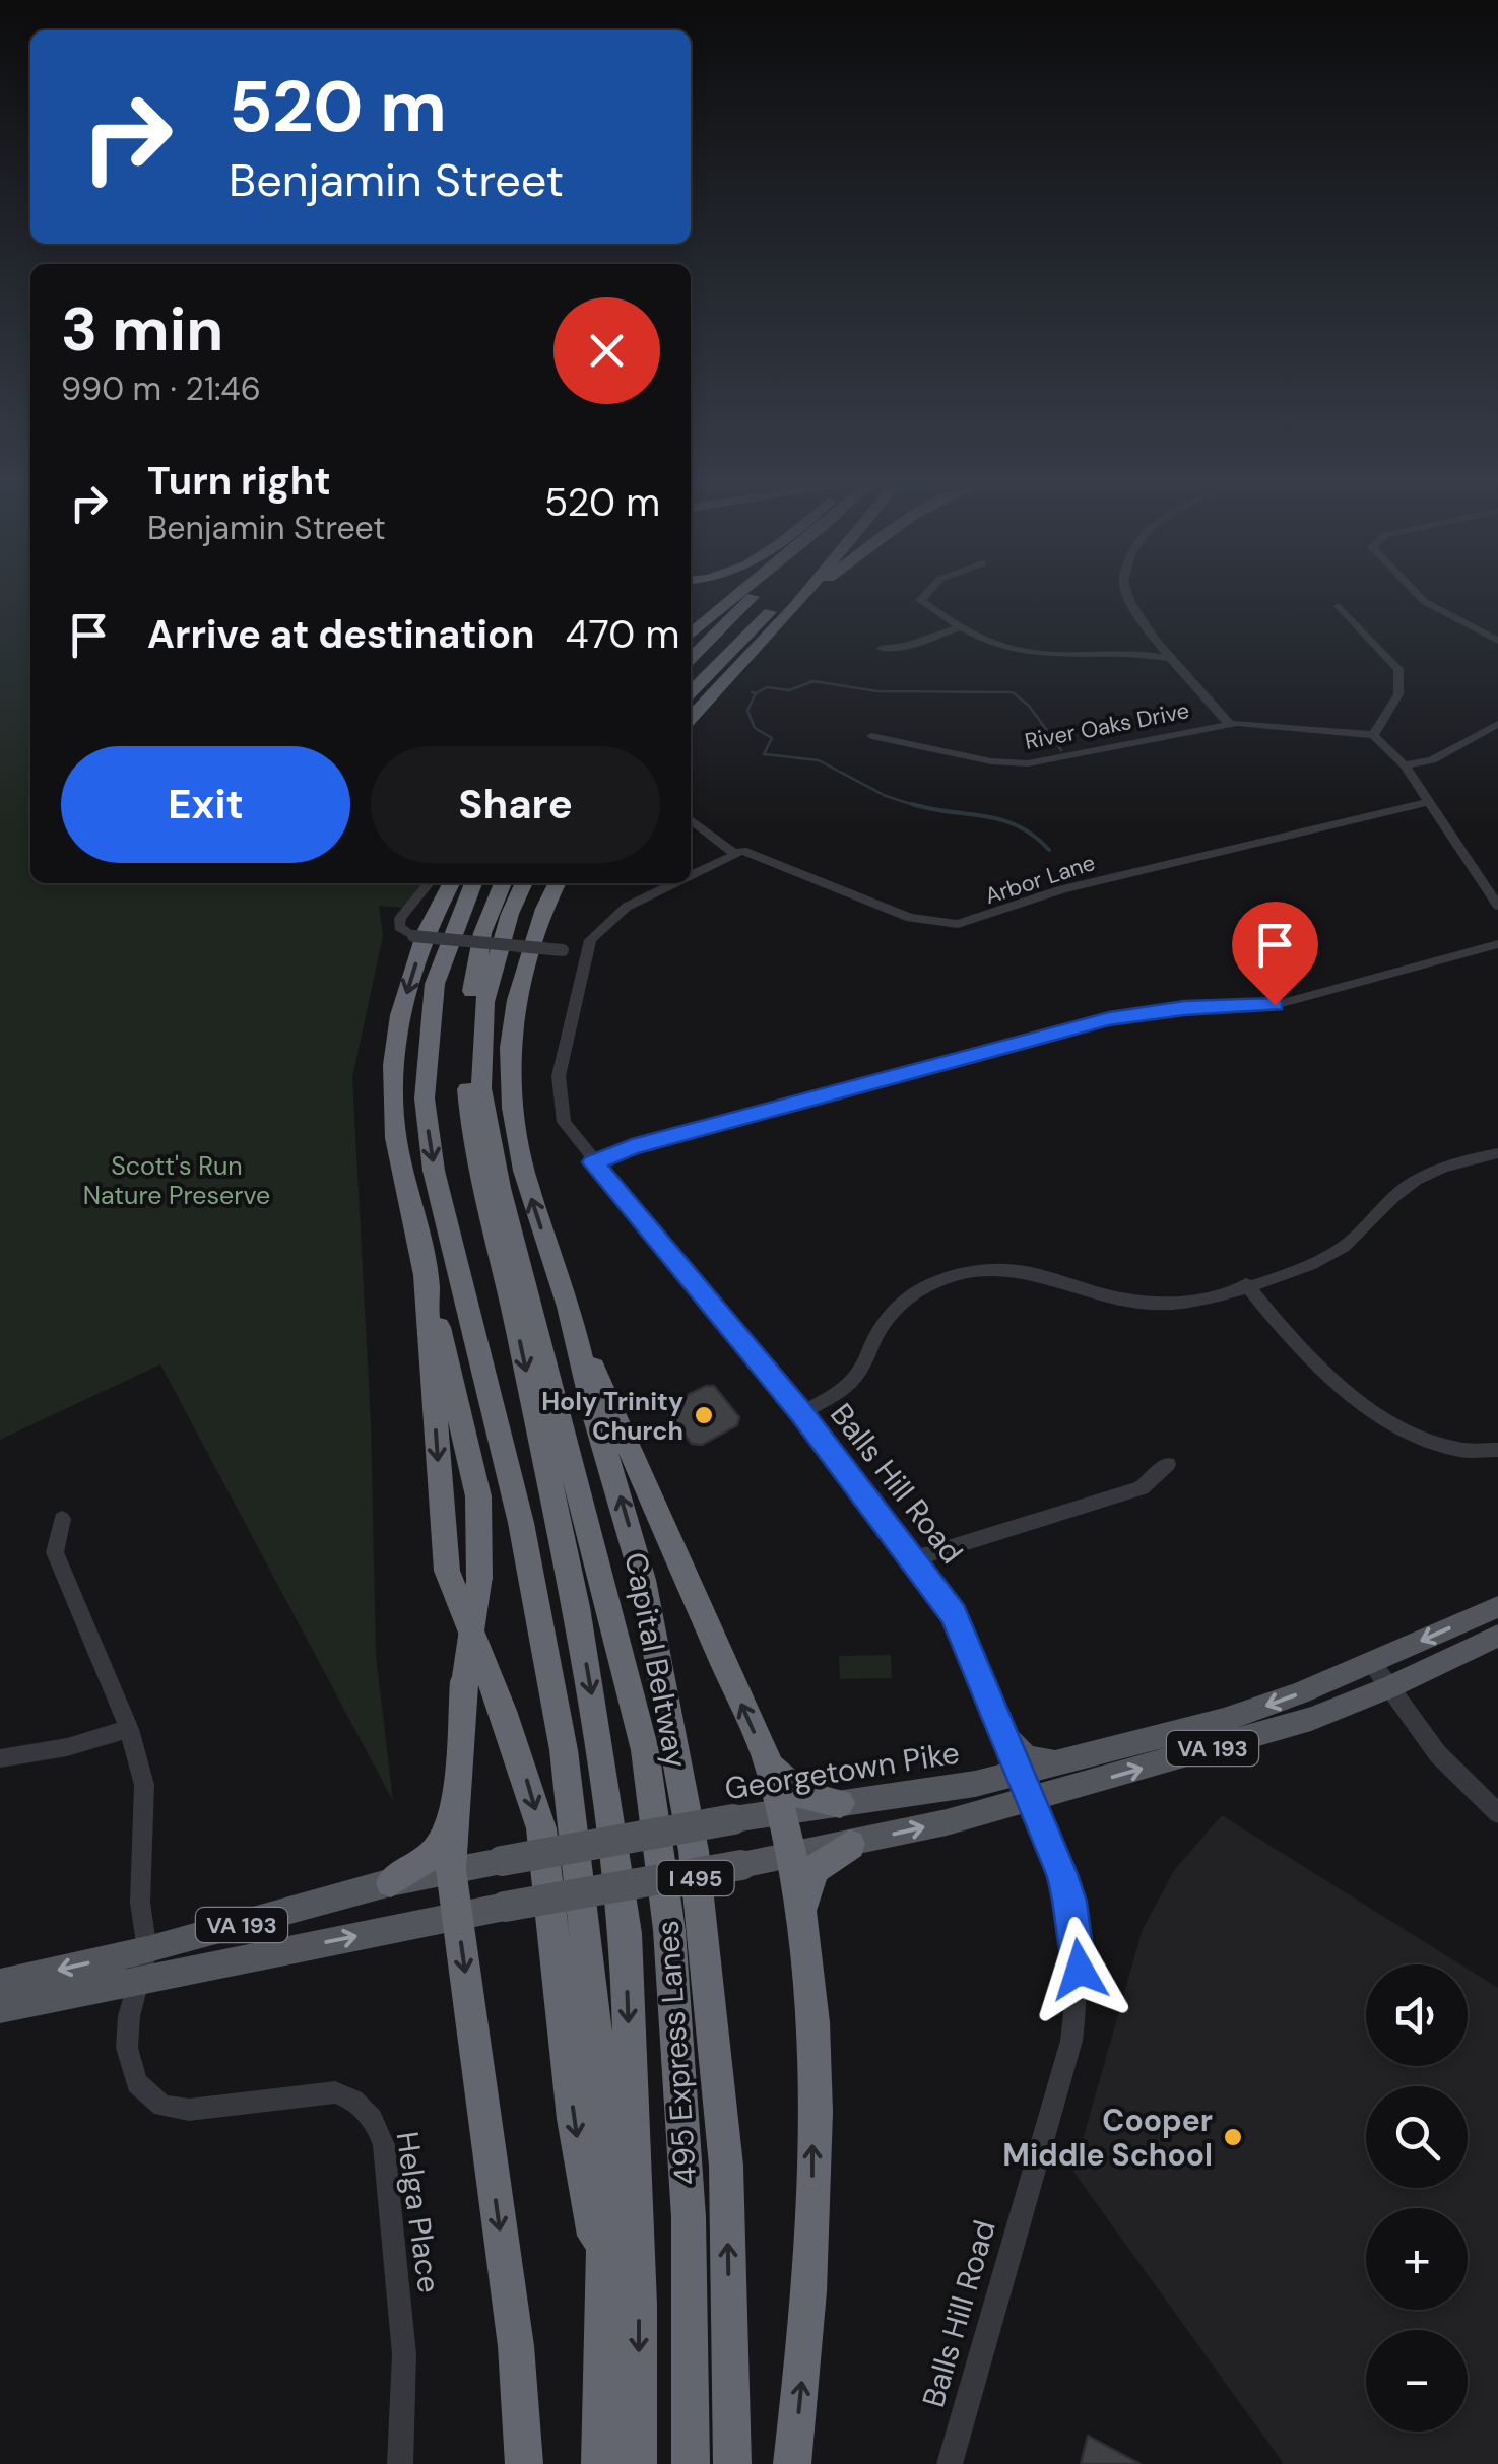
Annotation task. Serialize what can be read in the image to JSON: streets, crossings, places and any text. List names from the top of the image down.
{
  "streets": {
    "highway": ["Capital Beltway", "I 495", "495 Express Lanes"],
    "main road": ["VA 193", "Georgetown Pike"],
    "street": [
      "River Oaks Drive",
      "Arbor Lane",
      "Balls Hill Road",
      "Helga Place"
    ]
  },
  "crossings": [
    ["Arbor Lane", "Balls Hill Road"],
    ["Balls Hill Road", "Georgetown Pike"],
    ["Georgetown Pike", "Helga Place"]
  ],
  "parks": ["Scott's Run Nature Preserve"],
  "places": ["Holy Trinity Church", "Cooper Middle School"],
  "page": {
    "turn": ["520 m", "Benjamin Street"],
    "heading": ["3 min", "990 m · 21:46"],
    "list": [
      {
        "name": "Turn right",
        "note": "Benjamin Street",
        "value": "520 m"
      },
      {
        "name": "Arrive at destination",
        "value": "470 m"
      }
    ],
    "buttons": ["Exit", "Share"],
    "map_buttons": ["+", "−"]
  }
}
